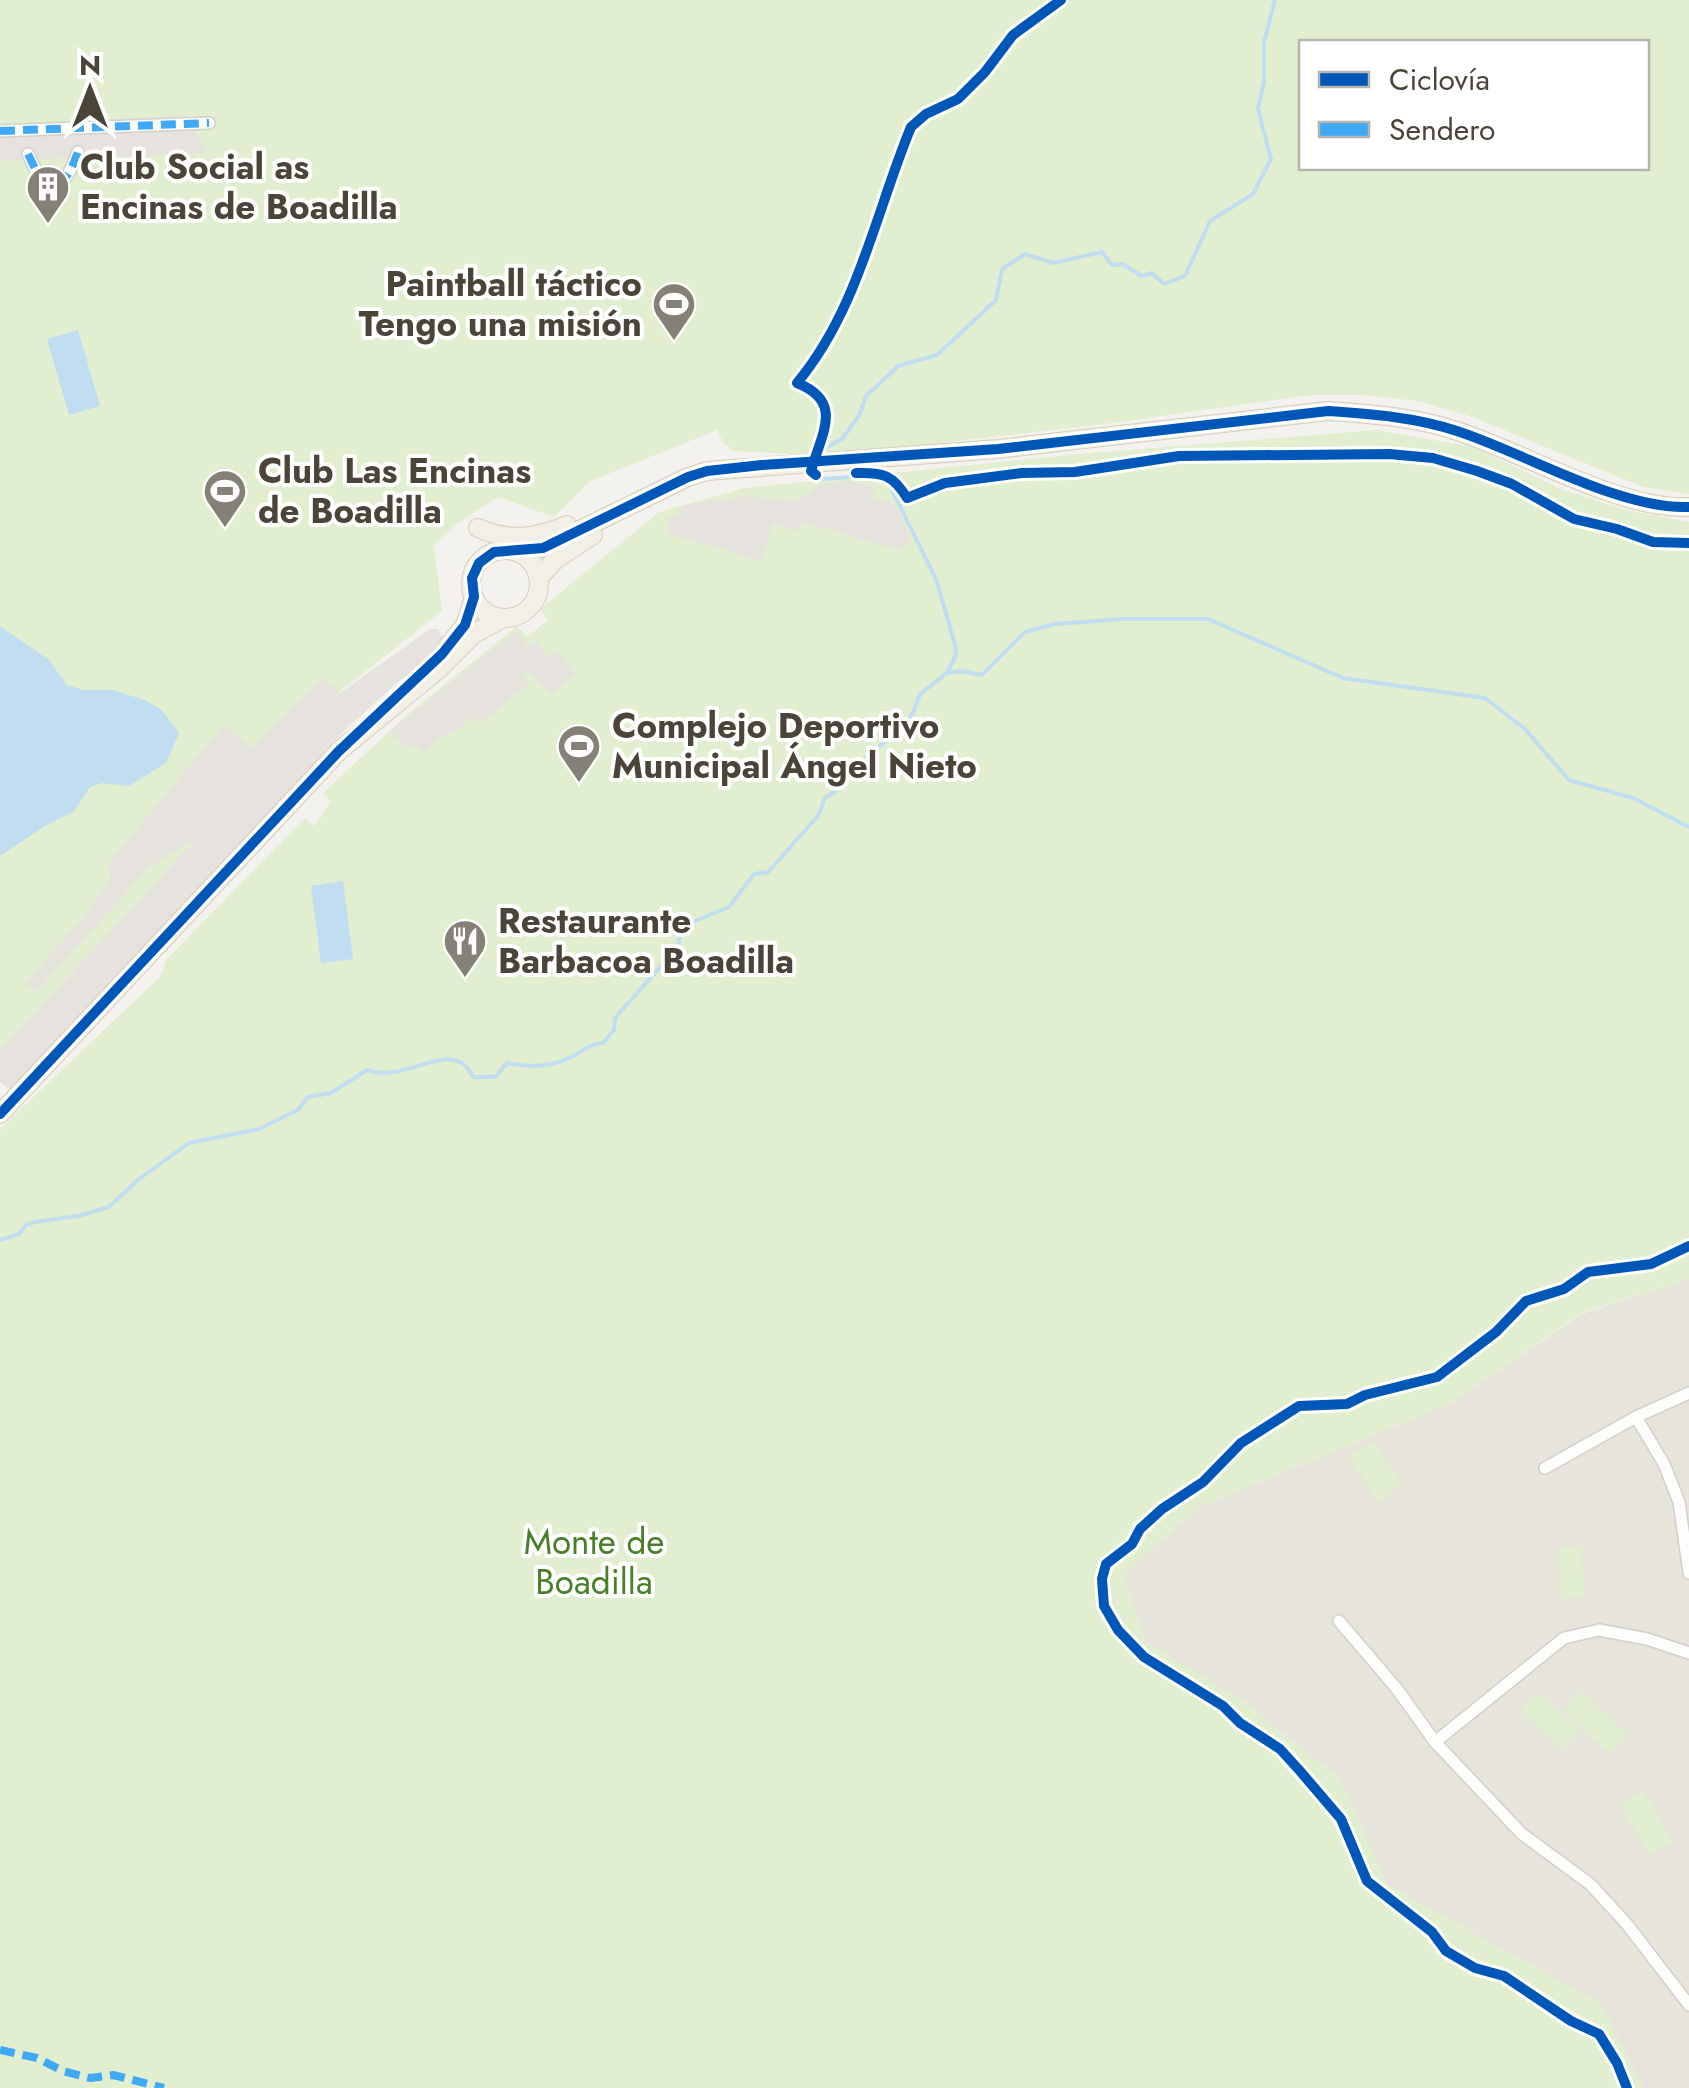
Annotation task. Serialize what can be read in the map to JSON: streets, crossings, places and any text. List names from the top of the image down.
{
  "parks": ["Monte de Boadilla"],
  "places": {
    "building": ["Club Social as Encinas de Boadilla"],
    "sports": ["Paintball táctico Tengo una misión", "Club Las Encinas de Boadilla", "Complejo Deportivo Municipal Ángel Nieto"],
    "restaurant": ["Restaurante Barbacoa Boadilla"]
  },
  "legend": ["Ciclovía", "Sendero"],
  "north": "top"
}
